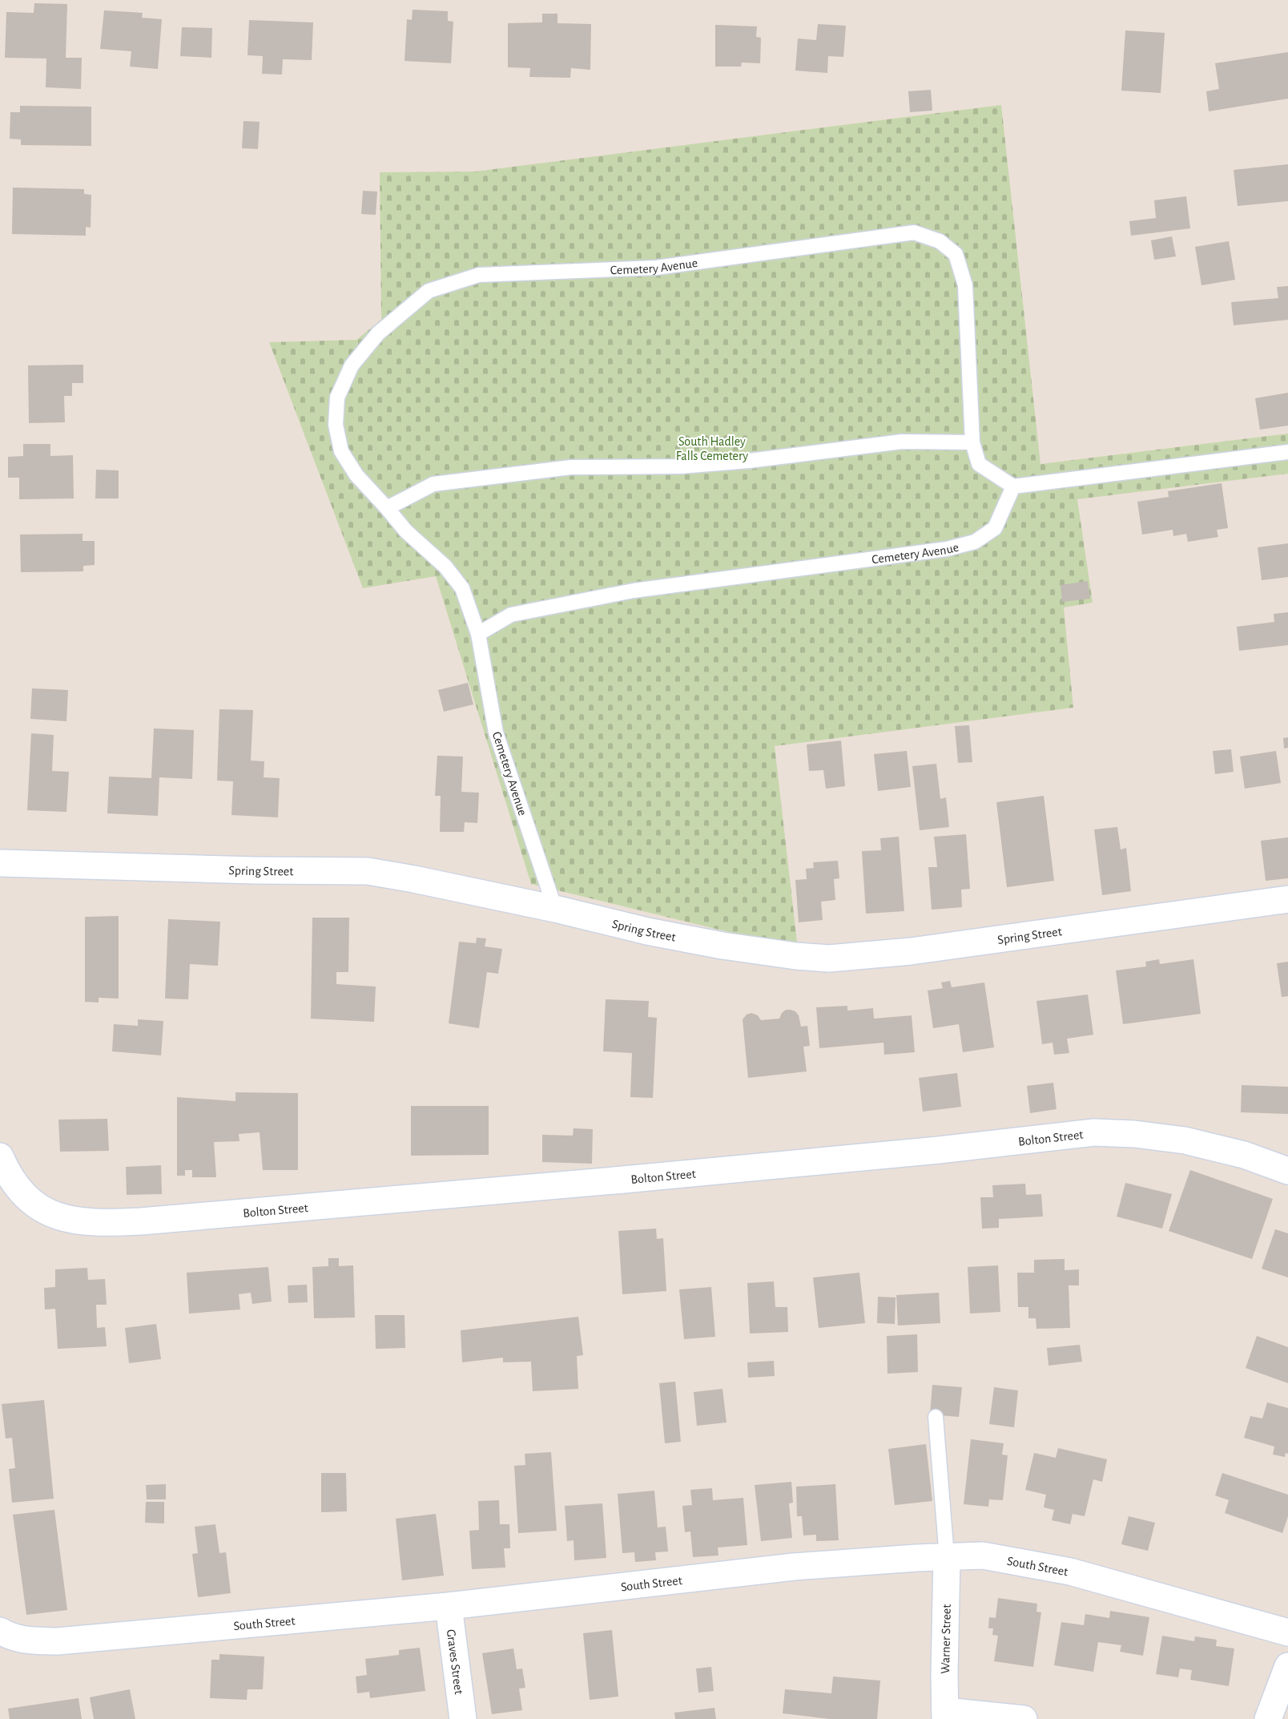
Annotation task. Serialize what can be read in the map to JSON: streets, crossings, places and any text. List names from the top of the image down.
{
  "streets": {
    "street": [
      "Spring Street",
      "Bolton Street",
      "South Street",
      "Warner Street",
      "Graves Street"
    ],
    "lane": ["Cemetery Avenue"]
  },
  "crossings": [
    ["Cemetery Avenue", "Spring Street"],
    ["South Street", "Warner Street"],
    ["South Street", "Graves Street"]
  ],
  "parks": ["South Hadley Falls Cemetery"]
}
